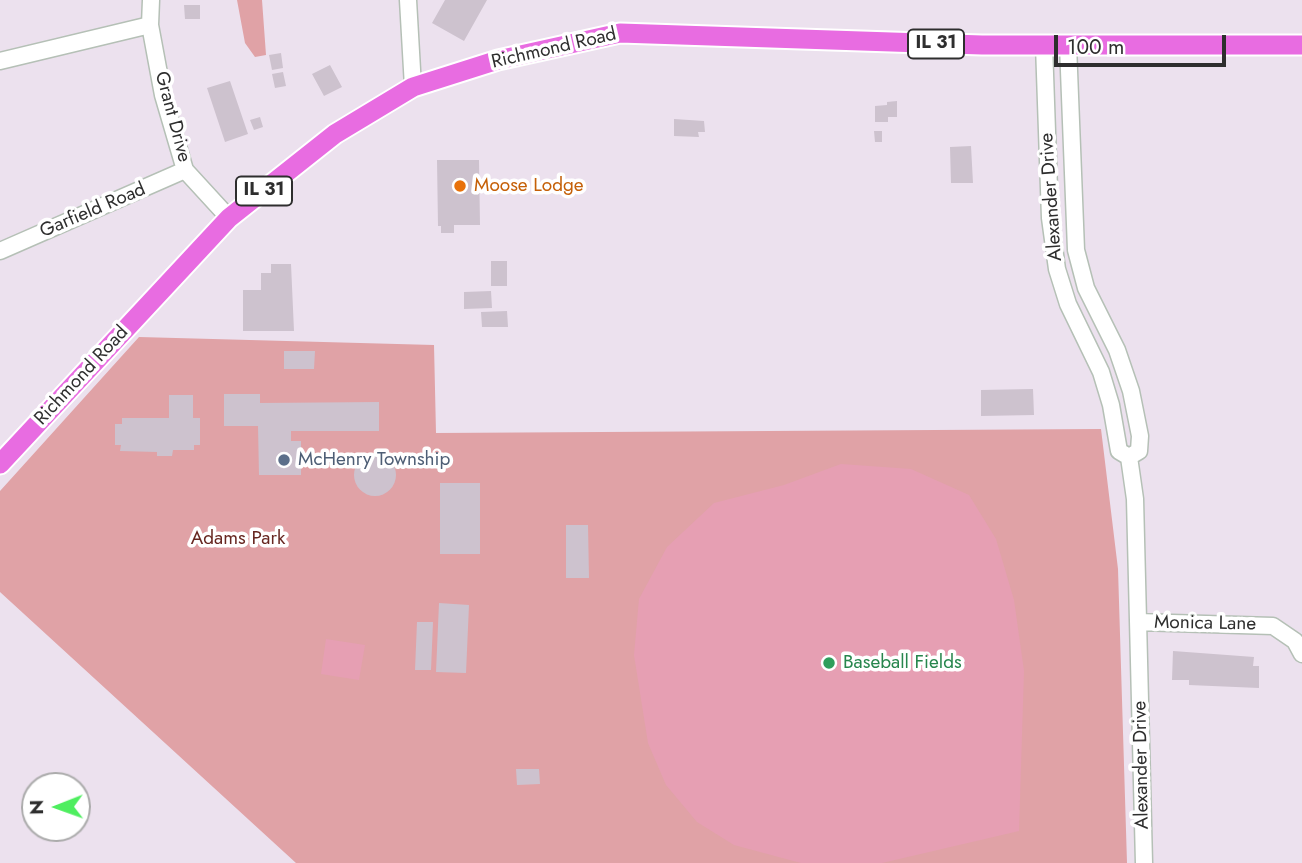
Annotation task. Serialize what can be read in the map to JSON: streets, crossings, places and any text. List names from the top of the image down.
{
  "streets": {
    "main road": ["IL 31", "Richmond Road"],
    "street": [
      "Grant Drive",
      "Alexander Drive",
      "Garfield Road",
      "Monica Lane"
    ]
  },
  "crossings": [
    ["Richmond Road", "Grant Drive"],
    ["Richmond Road", "Alexander Drive"],
    ["Grant Drive", "Garfield Road"],
    ["Alexander Drive", "Monica Lane"]
  ],
  "parks": ["Adams Park"],
  "places": ["Moose Lodge", "McHenry Township", "Baseball Fields"],
  "scale_bar": "100 m",
  "north": "left"
}
